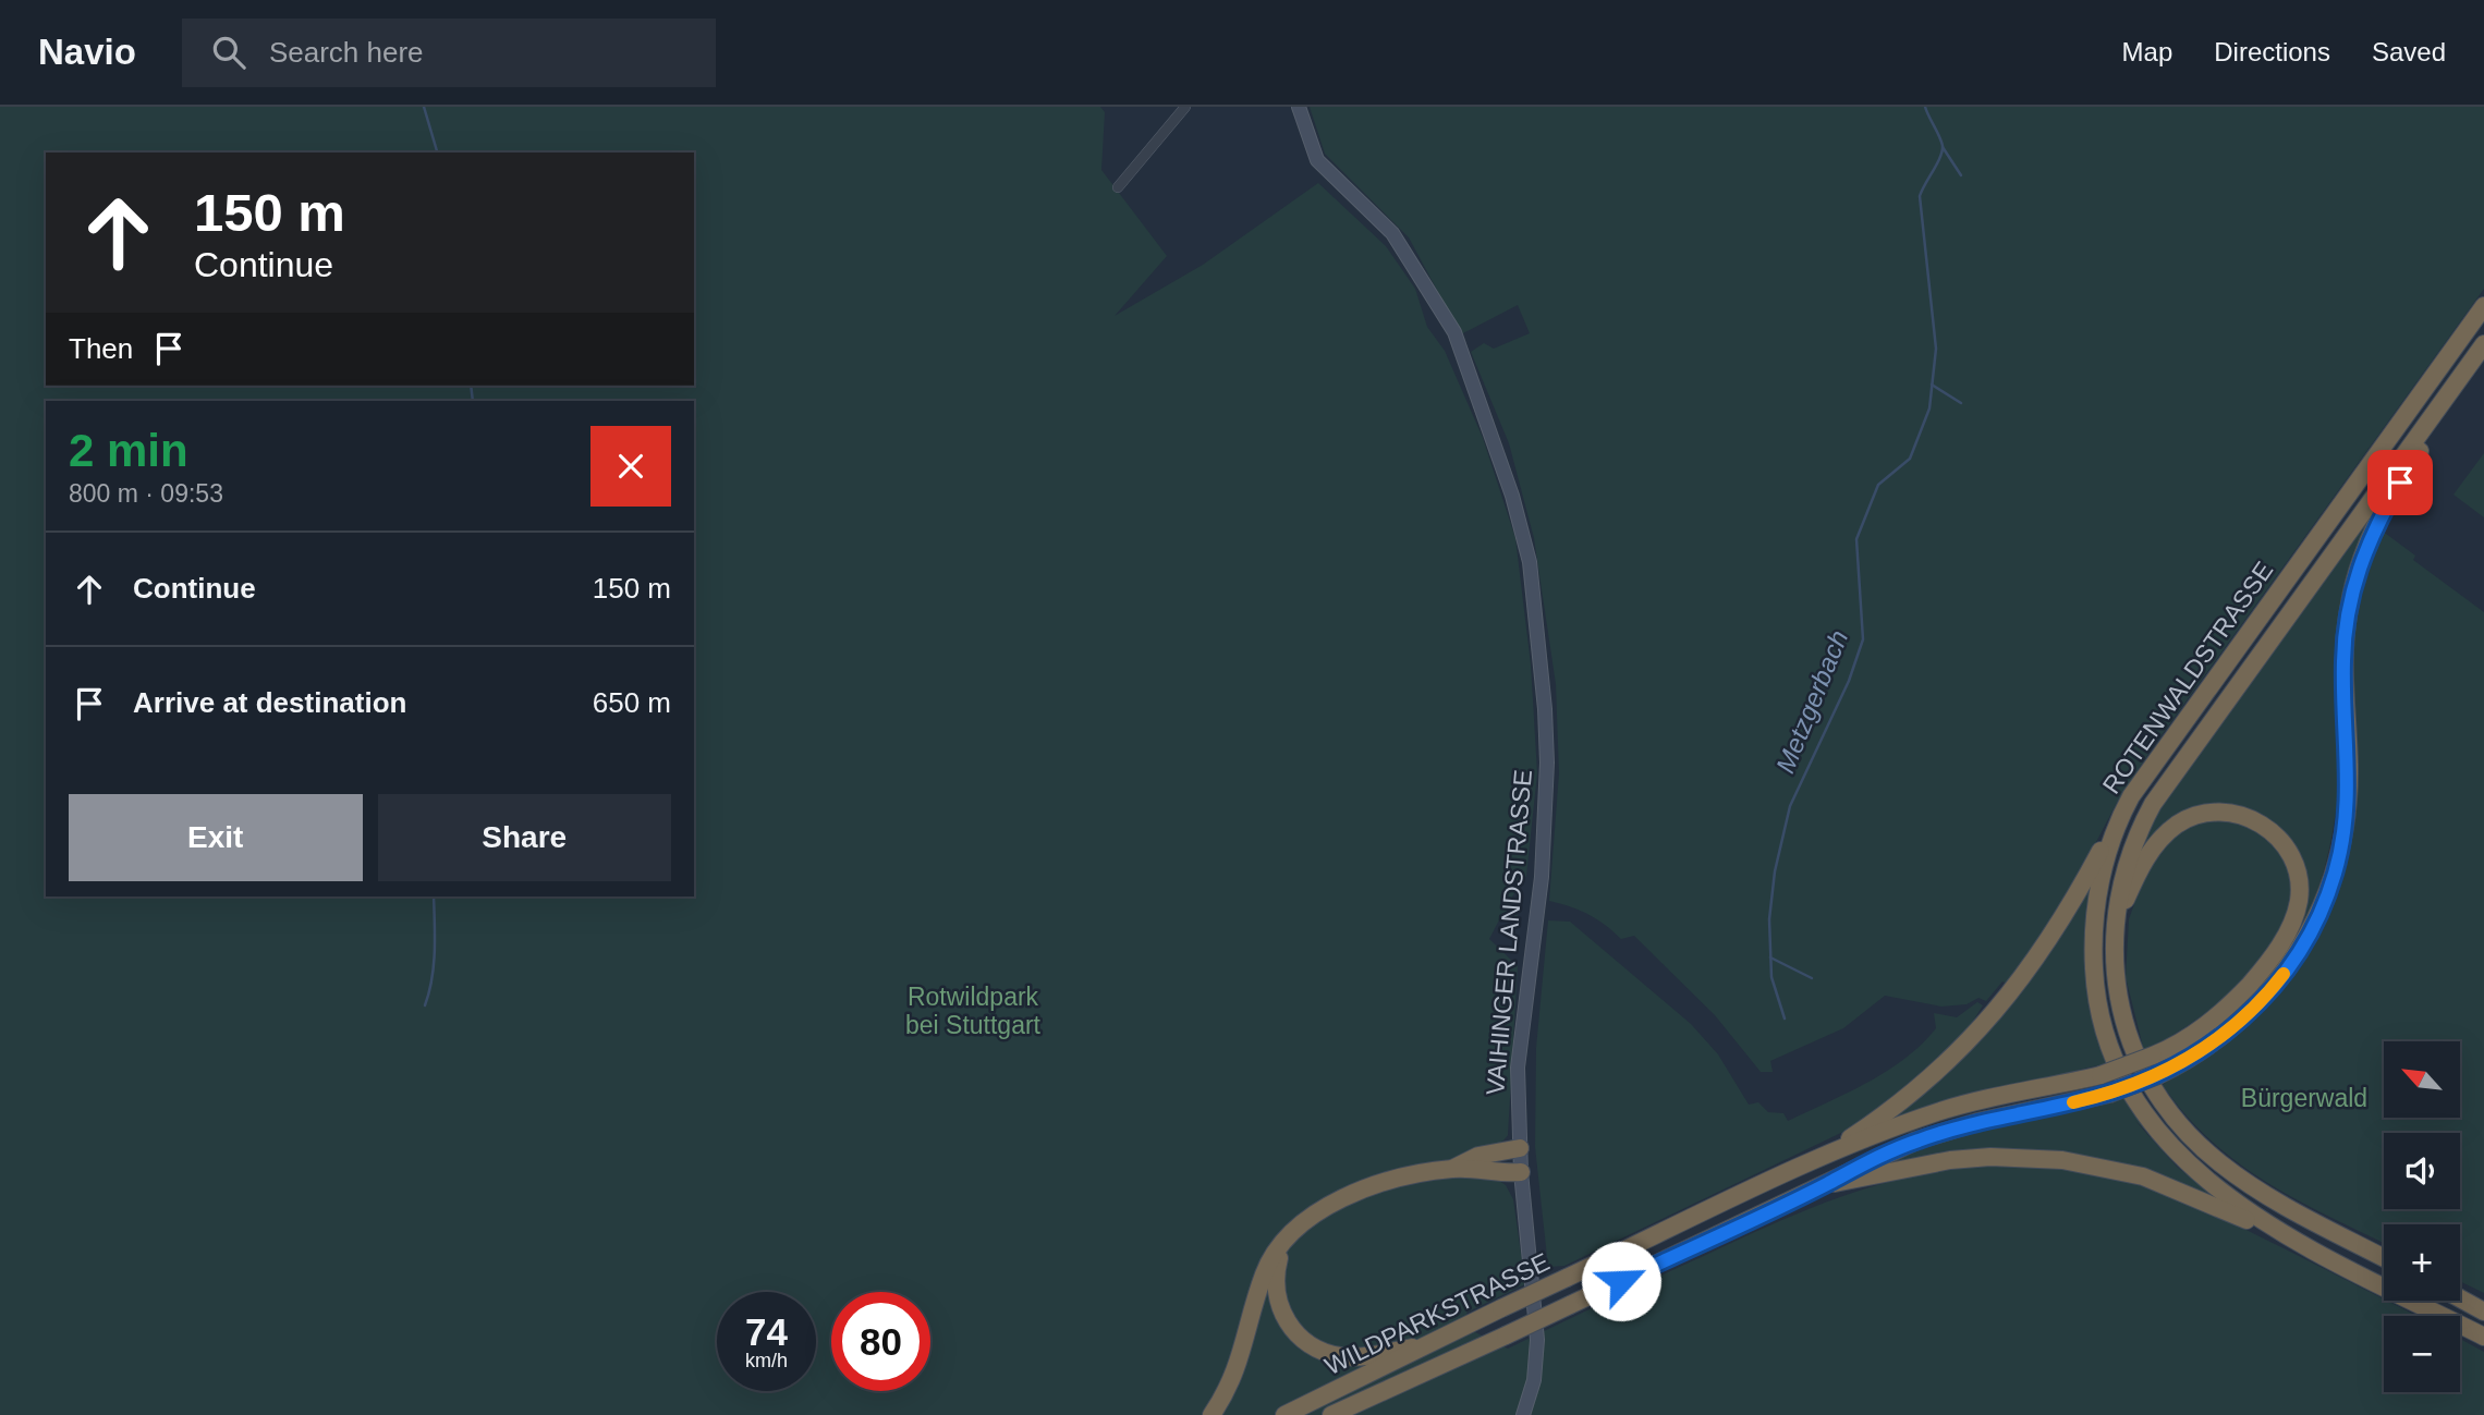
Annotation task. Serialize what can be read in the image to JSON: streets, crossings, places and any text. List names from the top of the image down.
{
  "streets": {
    "highway": ["ROTENWALDSTRASSE", "WILDPARKSTRASSE"],
    "street": ["VAIHINGER LANDSTRASSE"]
  },
  "water": ["Metzgerbach"],
  "parks": ["Rotwildpark bei Stuttgart", "Bürgerwald"],
  "north": "top left",
  "page": {
    "header": "Navio",
    "search": "Search here",
    "nav": ["Map", "Directions", "Saved"],
    "turn": ["150 m", "Continue"],
    "then": "Then",
    "heading": ["2 min", "800 m · 09:53"],
    "list": [
      {
        "name": "Continue",
        "value": "150 m"
      },
      {
        "name": "Arrive at destination",
        "value": "650 m"
      }
    ],
    "buttons": ["Exit", "Share"],
    "map_buttons": ["+", "−"],
    "speed": "74 km/h",
    "limit": "80"
  }
}
